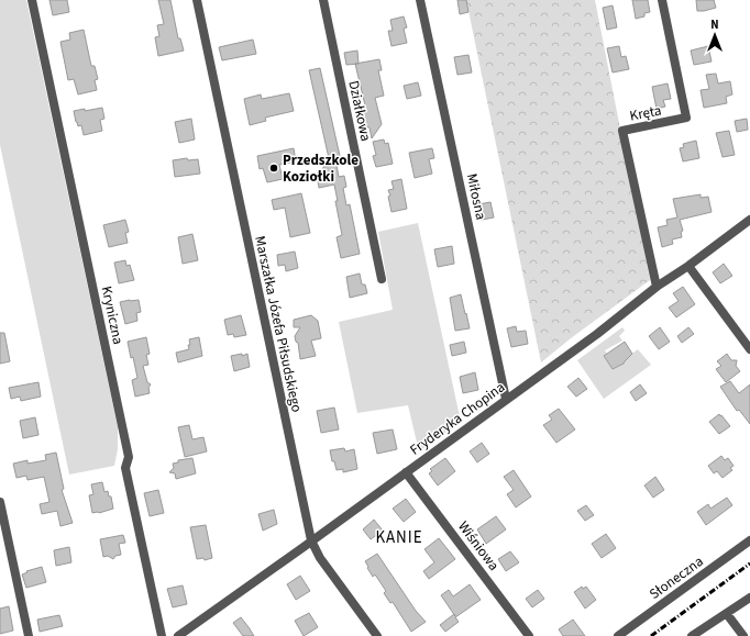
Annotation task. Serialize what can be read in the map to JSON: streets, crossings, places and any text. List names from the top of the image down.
{
  "streets": {
    "street": [
      "Działkowa",
      "Kręta",
      "Miłosna",
      "Kryniczna",
      "Marszałka Józefa Piłsudskiego",
      "Fryderyka Chopina",
      "Wiśniowa",
      "Słoneczna"
    ]
  },
  "crossings": [
    ["Kręta", "Fryderyka Chopina"],
    ["Miłosna", "Fryderyka Chopina"],
    ["Marszałka Józefa Piłsudskiego", "Fryderyka Chopina"],
    ["Fryderyka Chopina", "Wiśniowa"]
  ],
  "districts": ["KANIE"],
  "places": ["Przedszkole Koziołki"],
  "north": "top"
}
